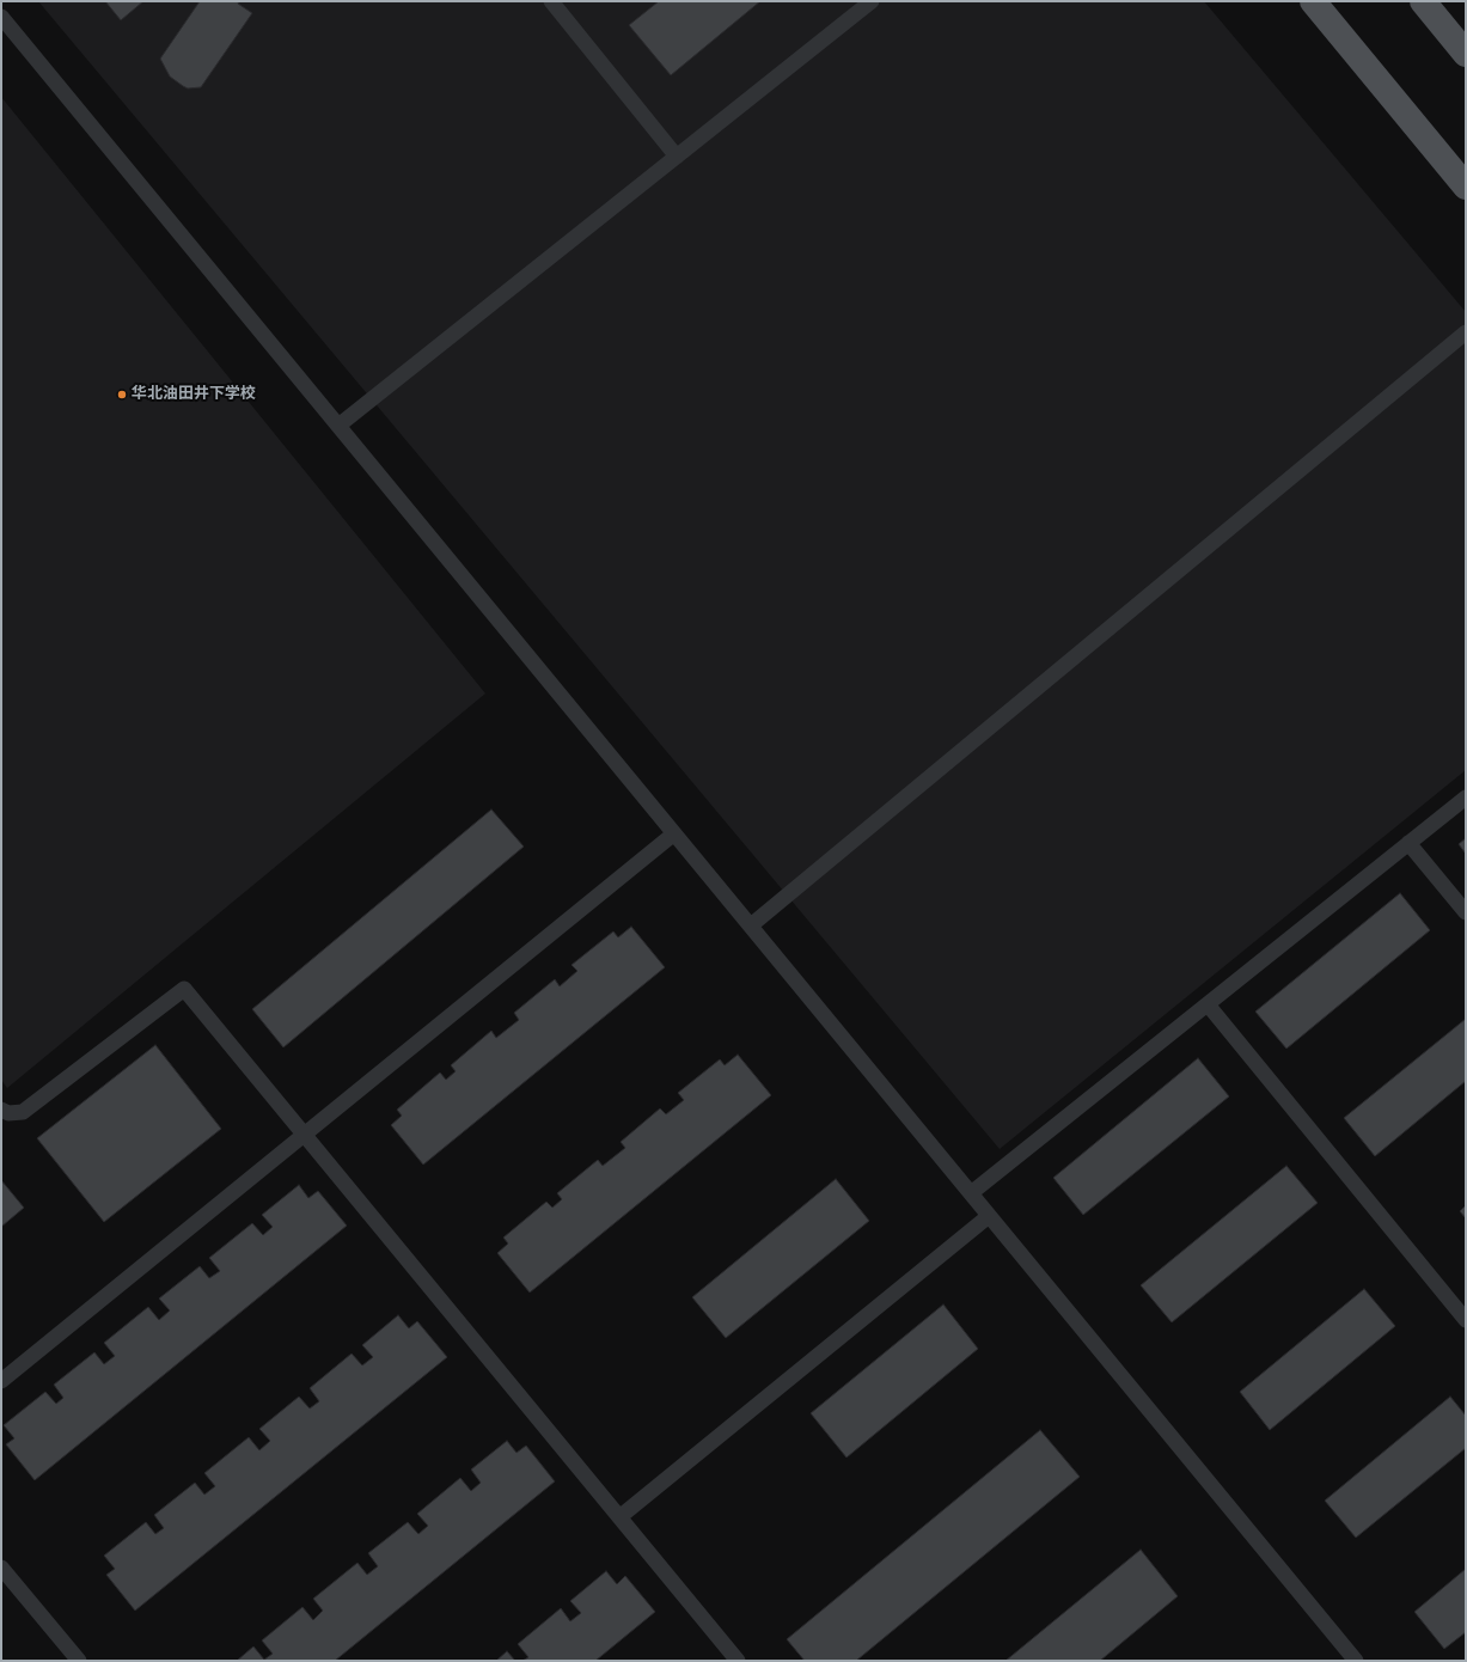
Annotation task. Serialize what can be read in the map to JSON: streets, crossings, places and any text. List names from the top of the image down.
{
  "places": ["华北油田井下学校"]
}
